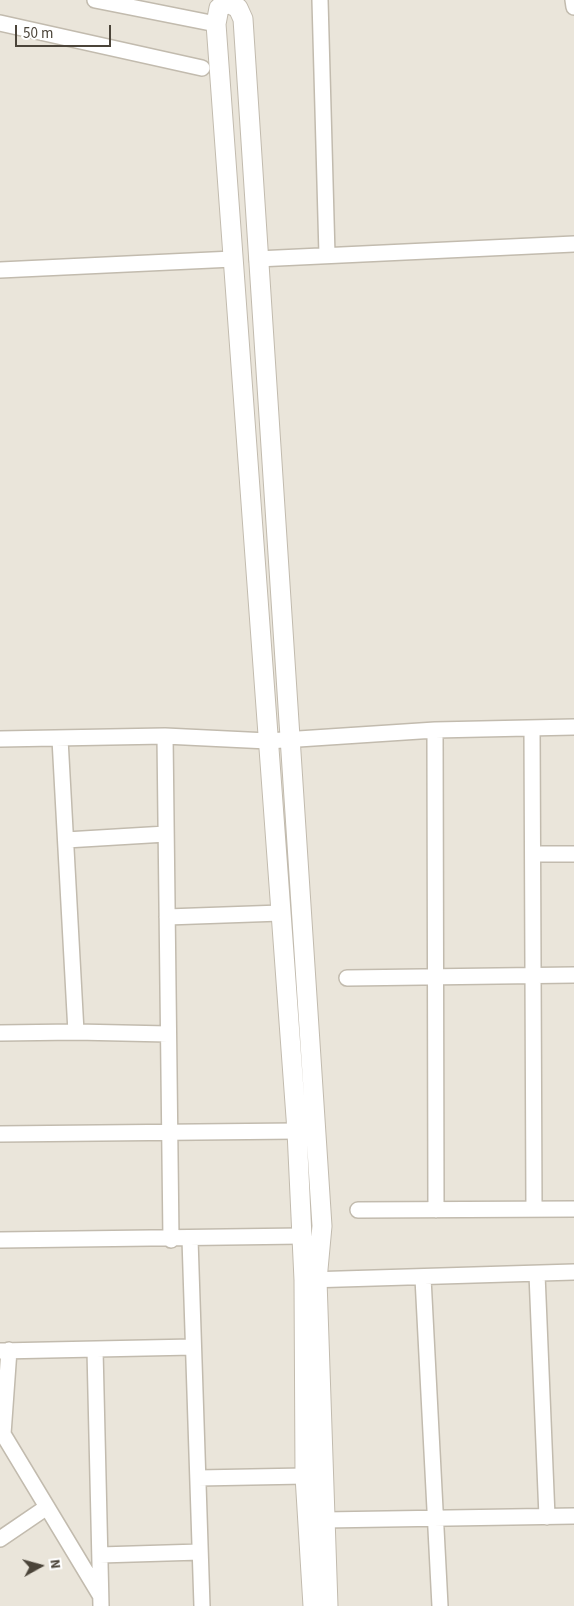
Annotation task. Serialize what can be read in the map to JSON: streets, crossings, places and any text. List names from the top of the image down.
{
  "scale_bar": "50 m",
  "north": "right"
}
